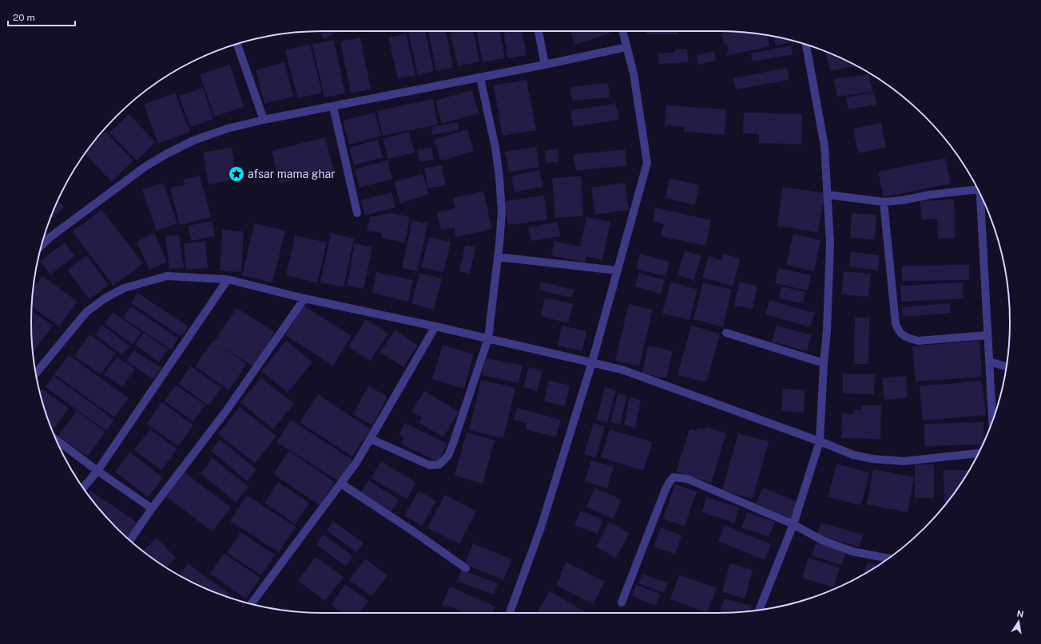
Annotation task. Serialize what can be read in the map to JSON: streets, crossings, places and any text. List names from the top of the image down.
{
  "places": {
    "place": ["afsar mama ghar"]
  },
  "scale_bar": "20 m",
  "north": "top"
}
